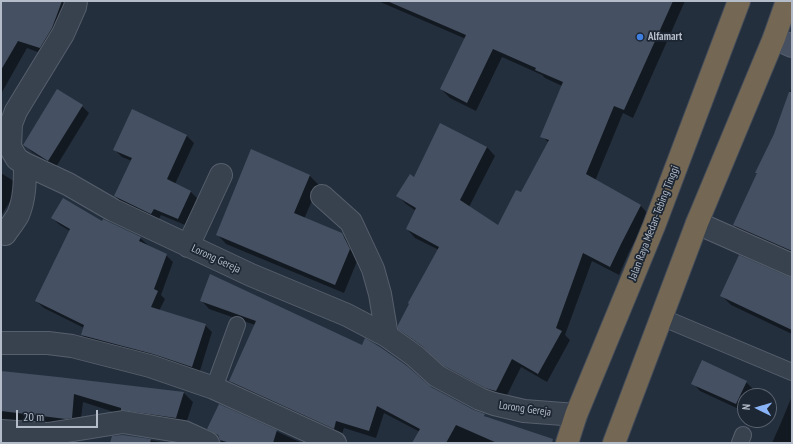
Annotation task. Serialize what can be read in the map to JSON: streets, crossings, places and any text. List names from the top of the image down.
{
  "streets": {
    "highway": ["Jalan Raya Medan-Tebing Tinggi"],
    "street": ["Lorong Gereja"]
  },
  "crossings": [
    ["Jalan Raya Medan-Tebing Tinggi", "Lorong Gereja"]
  ],
  "places": ["Alfamart"],
  "scale_bar": "20 m",
  "north": "left"
}
